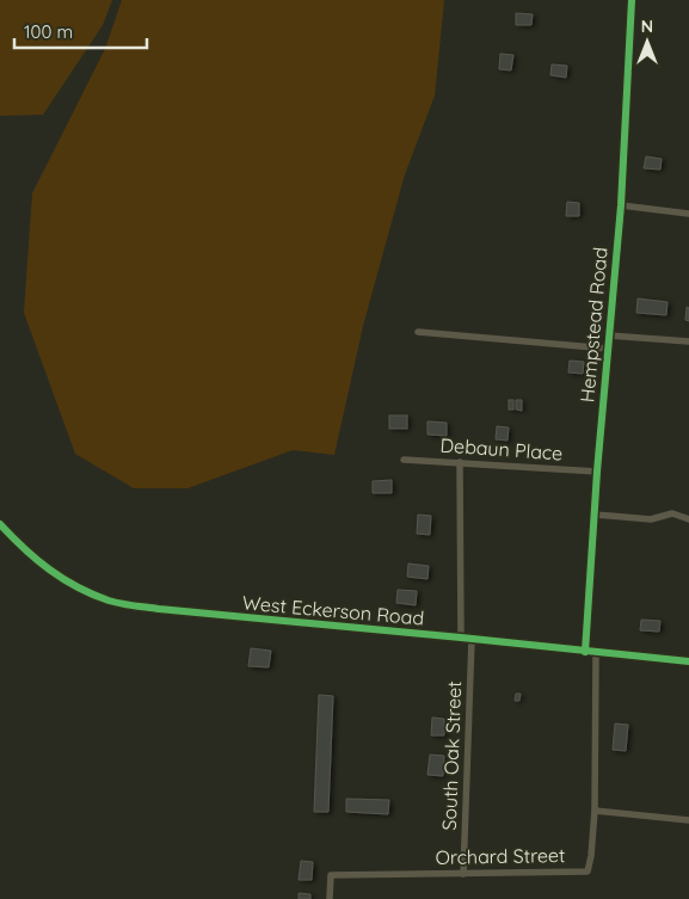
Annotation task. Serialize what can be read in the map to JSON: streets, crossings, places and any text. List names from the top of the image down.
{
  "streets": {
    "street": [
      "Hempstead Road",
      "Debaun Place",
      "West Eckerson Road",
      "South Oak Street",
      "Orchard Street"
    ]
  },
  "crossings": [
    ["Hempstead Road", "Debaun Place"],
    ["Hempstead Road", "West Eckerson Road"],
    ["West Eckerson Road", "South Oak Street"],
    ["South Oak Street", "Orchard Street"]
  ],
  "scale_bar": "100 m",
  "north": "top"
}
